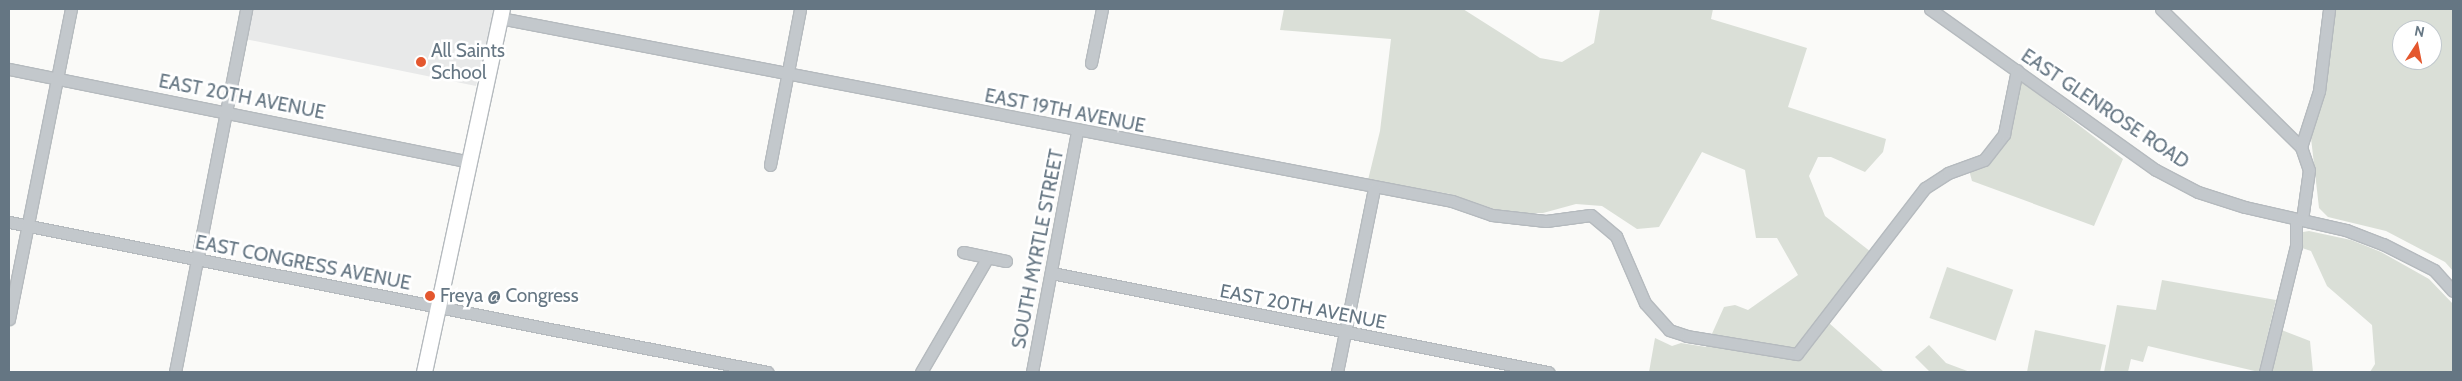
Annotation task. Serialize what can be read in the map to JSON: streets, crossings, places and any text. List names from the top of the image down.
{
  "streets": {
    "street": [
      "EAST 20TH AVENUE",
      "EAST GLENROSE ROAD",
      "EAST 19TH AVENUE",
      "SOUTH MYRTLE STREET",
      "EAST CONGRESS AVENUE"
    ]
  },
  "crossings": [
    ["EAST 20TH AVENUE", "SOUTH MYRTLE STREET"],
    ["EAST GLENROSE ROAD", "EAST 19TH AVENUE"],
    ["EAST 19TH AVENUE", "SOUTH MYRTLE STREET"]
  ],
  "places": ["All Saints School", "Freya @ Congress"],
  "north": "top"
}
